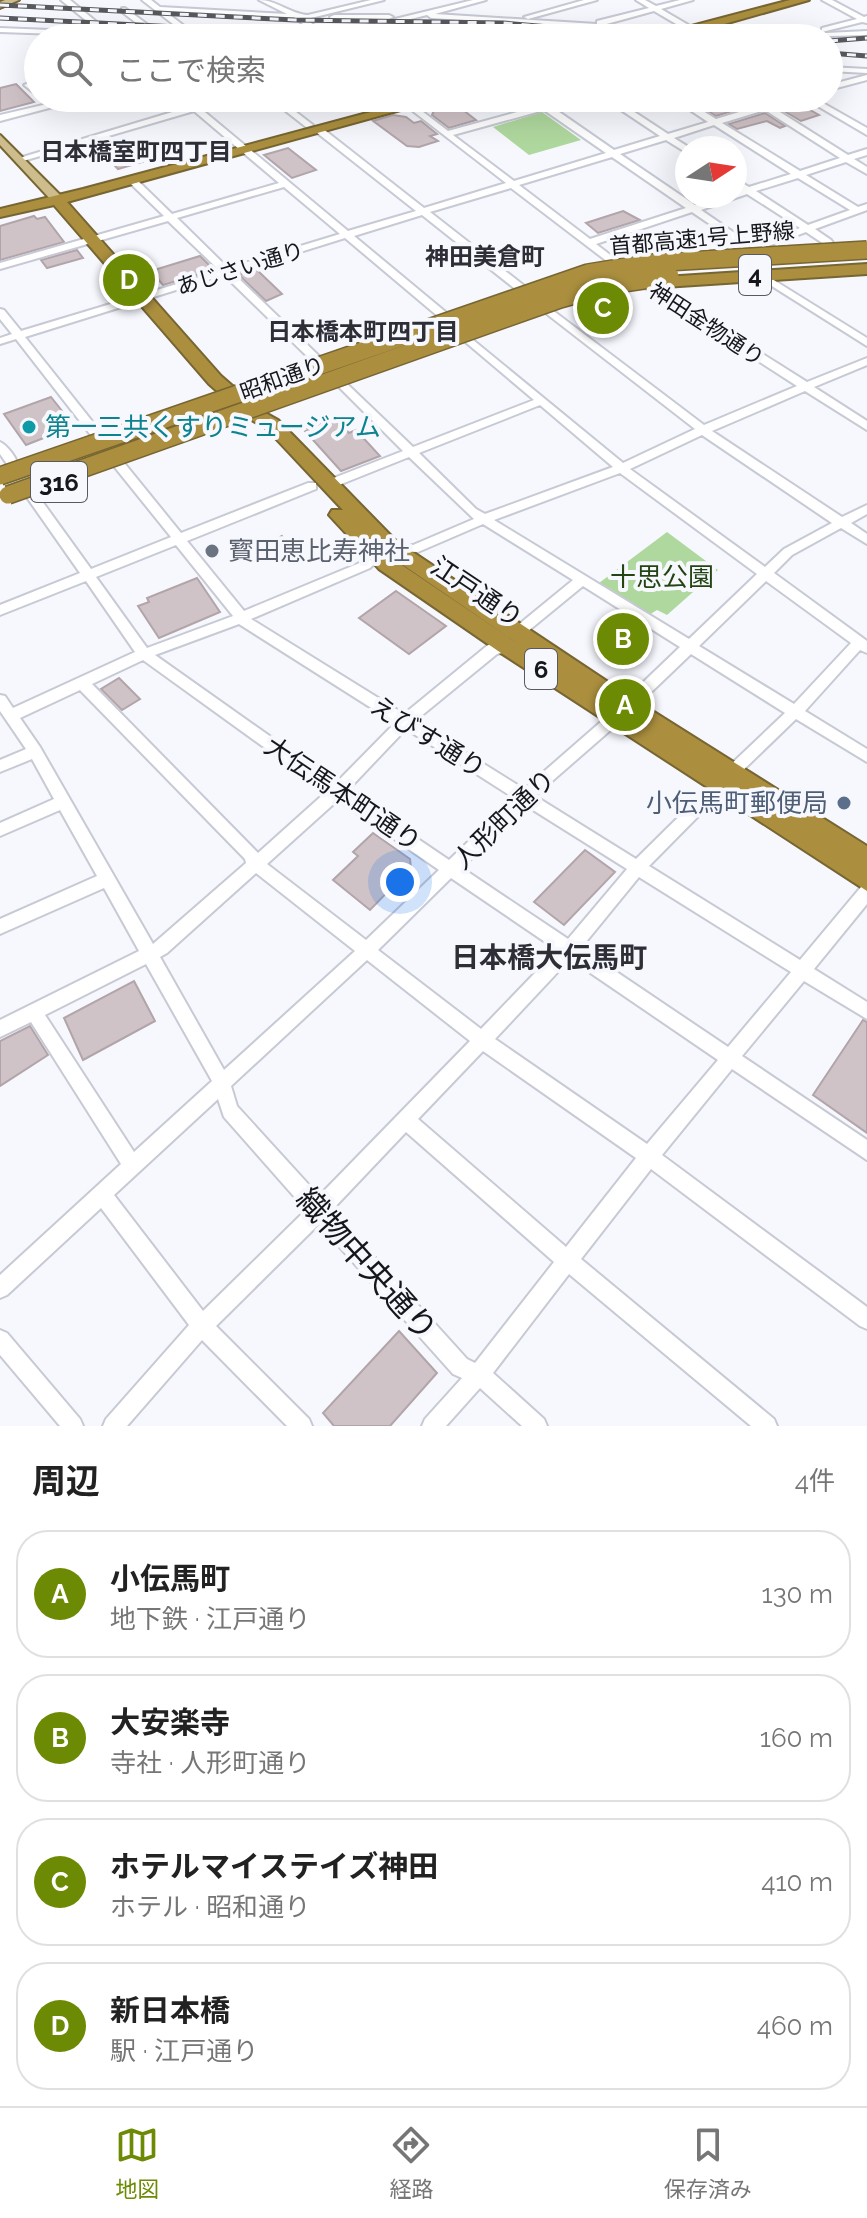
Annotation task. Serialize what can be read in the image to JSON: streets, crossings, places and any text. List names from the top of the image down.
{
  "streets": {
    "highway": [
      "首都高速1号上野線",
      "4",
      "昭和通り",
      "江戸通り",
      "6"
    ],
    "main road": ["316"],
    "street": [
      "あじさい通り",
      "神田金物通り",
      "えびす通り",
      "大伝馬本町通り",
      "人形町通り",
      "織物中央通り"
    ]
  },
  "crossings": [
    ["首都高速1号上野線", "昭和通り"],
    ["あじさい通り", "神田金物通り"],
    ["あじさい通り", "江戸通り"],
    ["神田金物通り", "昭和通り"],
    ["昭和通り", "江戸通り"],
    ["昭和通り", "えびす通り"],
    ["昭和通り", "大伝馬本町通り"],
    ["江戸通り", "人形町通り"],
    ["えびす通り", "人形町通り"],
    ["大伝馬本町通り", "人形町通り"],
    ["人形町通り", "織物中央通り"]
  ],
  "districts": [
    "日本橋室町四丁目",
    "神田美倉町",
    "日本橋本町四丁目",
    "日本橋大伝馬町"
  ],
  "parks": ["十思公園"],
  "places": ["第一三共くすりミュージアム", "寳田恵比寿神社", "小伝馬町郵便局"],
  "north": "right",
  "page": {
    "search": "ここで検索",
    "pins": [
      "D",
      "C",
      "B",
      "A"
    ],
    "heading": ["周辺", "4件"],
    "list": [
      {
        "mark": "A",
        "name": "小伝馬町",
        "note": "地下鉄 · 江戸通り",
        "value": "130 m"
      },
      {
        "mark": "B",
        "name": "大安楽寺",
        "note": "寺社 · 人形町通り",
        "value": "160 m"
      },
      {
        "mark": "C",
        "name": "ホテルマイステイズ神田",
        "note": "ホテル · 昭和通り",
        "value": "410 m"
      },
      {
        "mark": "D",
        "name": "新日本橋",
        "note": "駅 · 江戸通り",
        "value": "460 m"
      }
    ],
    "nav": ["地図", "経路", "保存済み"]
  }
}
